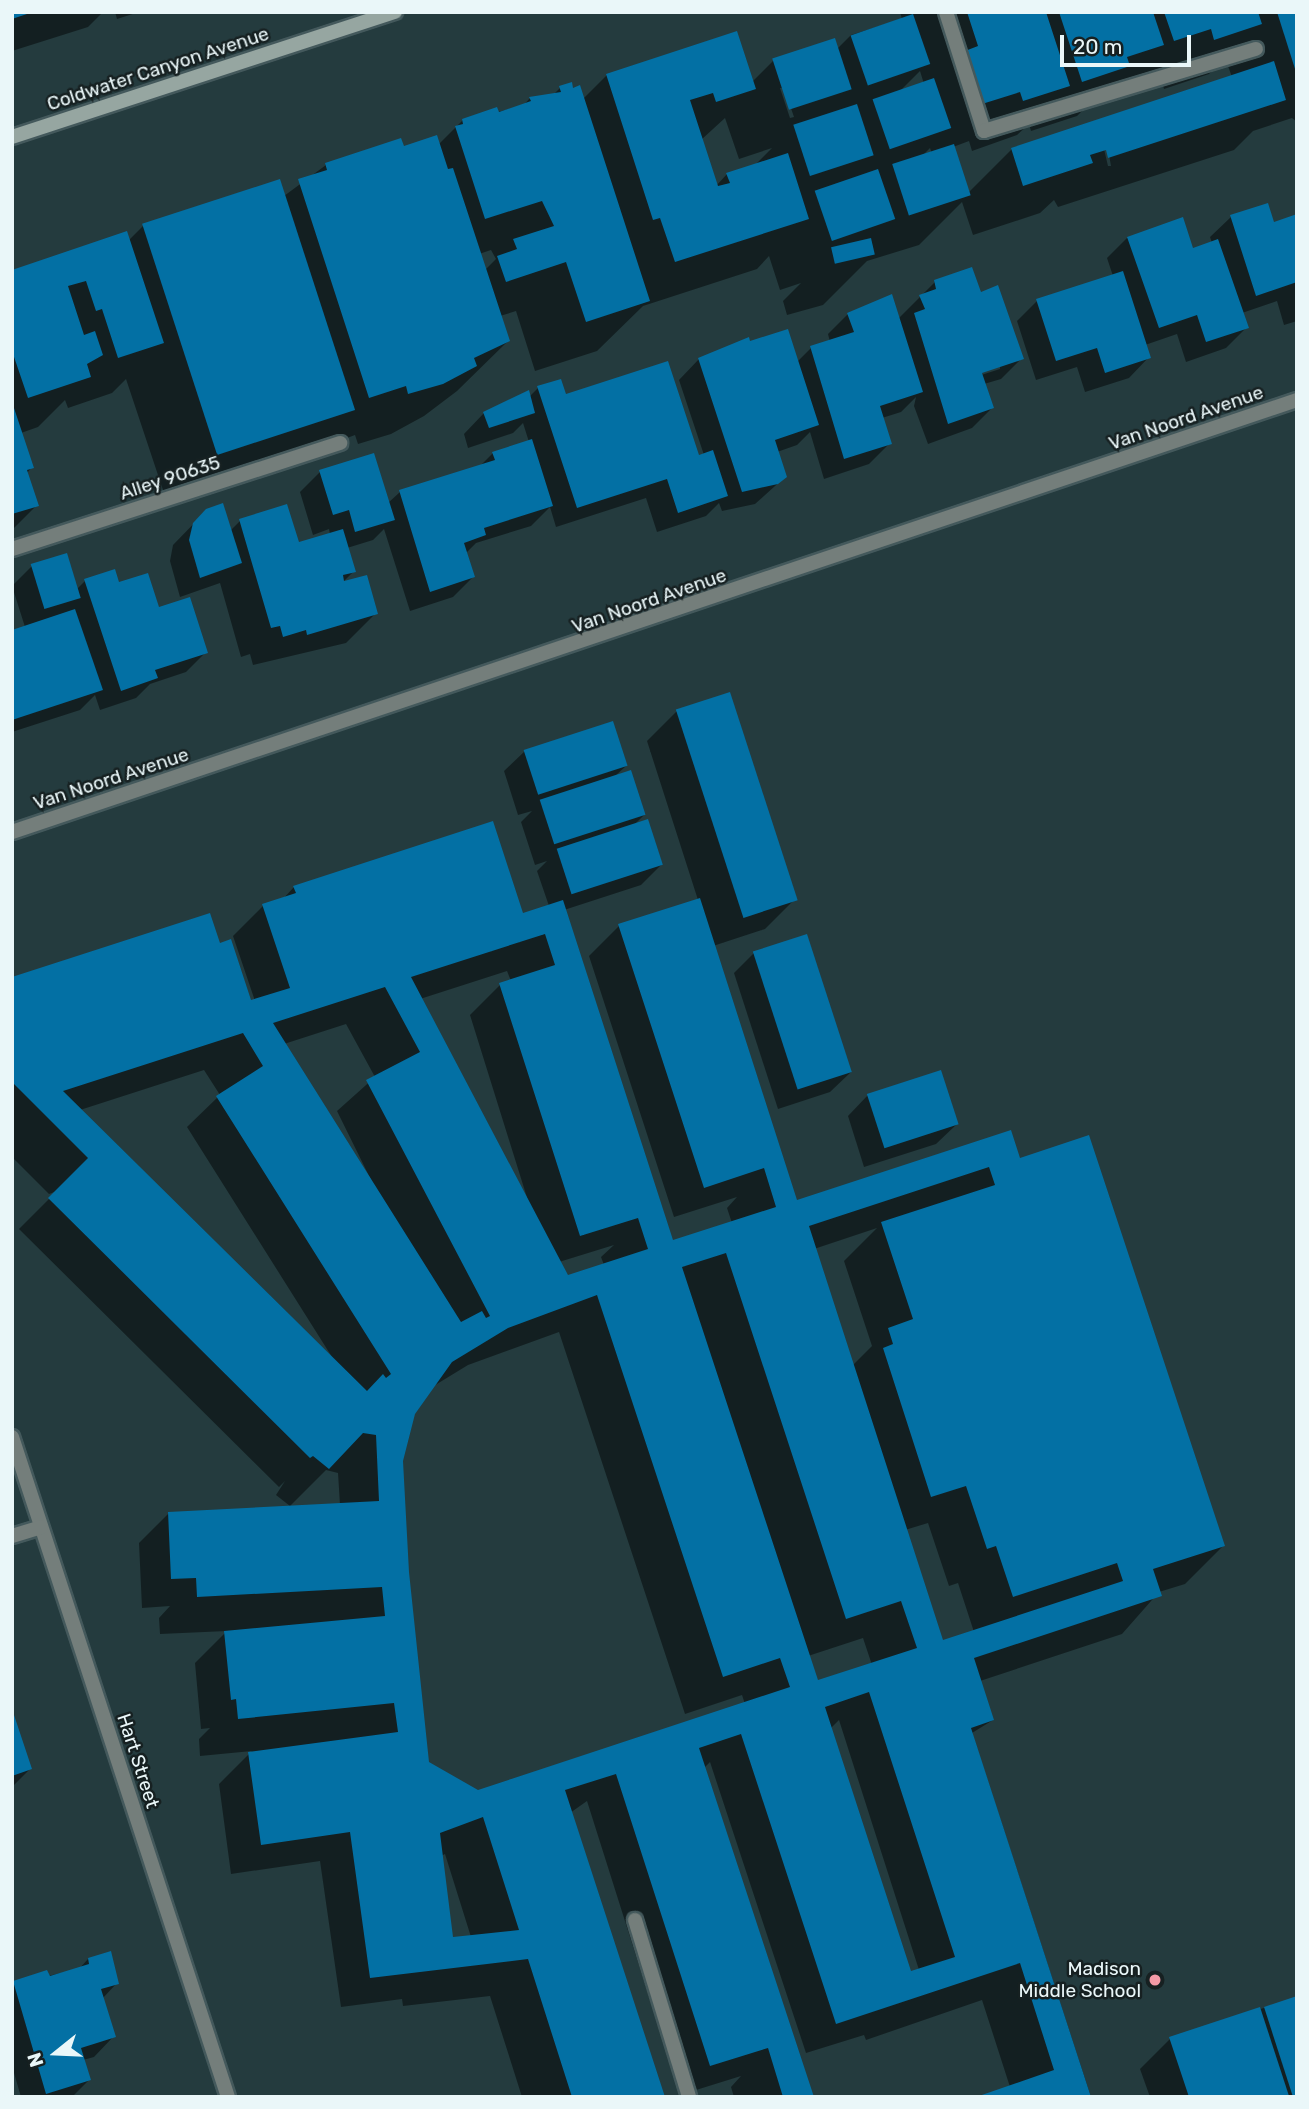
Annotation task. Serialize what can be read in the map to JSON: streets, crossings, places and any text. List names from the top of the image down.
{
  "streets": {
    "main road": ["Coldwater Canyon Avenue"],
    "street": ["Van Noord Avenue", "Alley 90635", "Hart Street"]
  },
  "places": ["Madison Middle School"],
  "scale_bar": "20 m",
  "north": "left"
}
